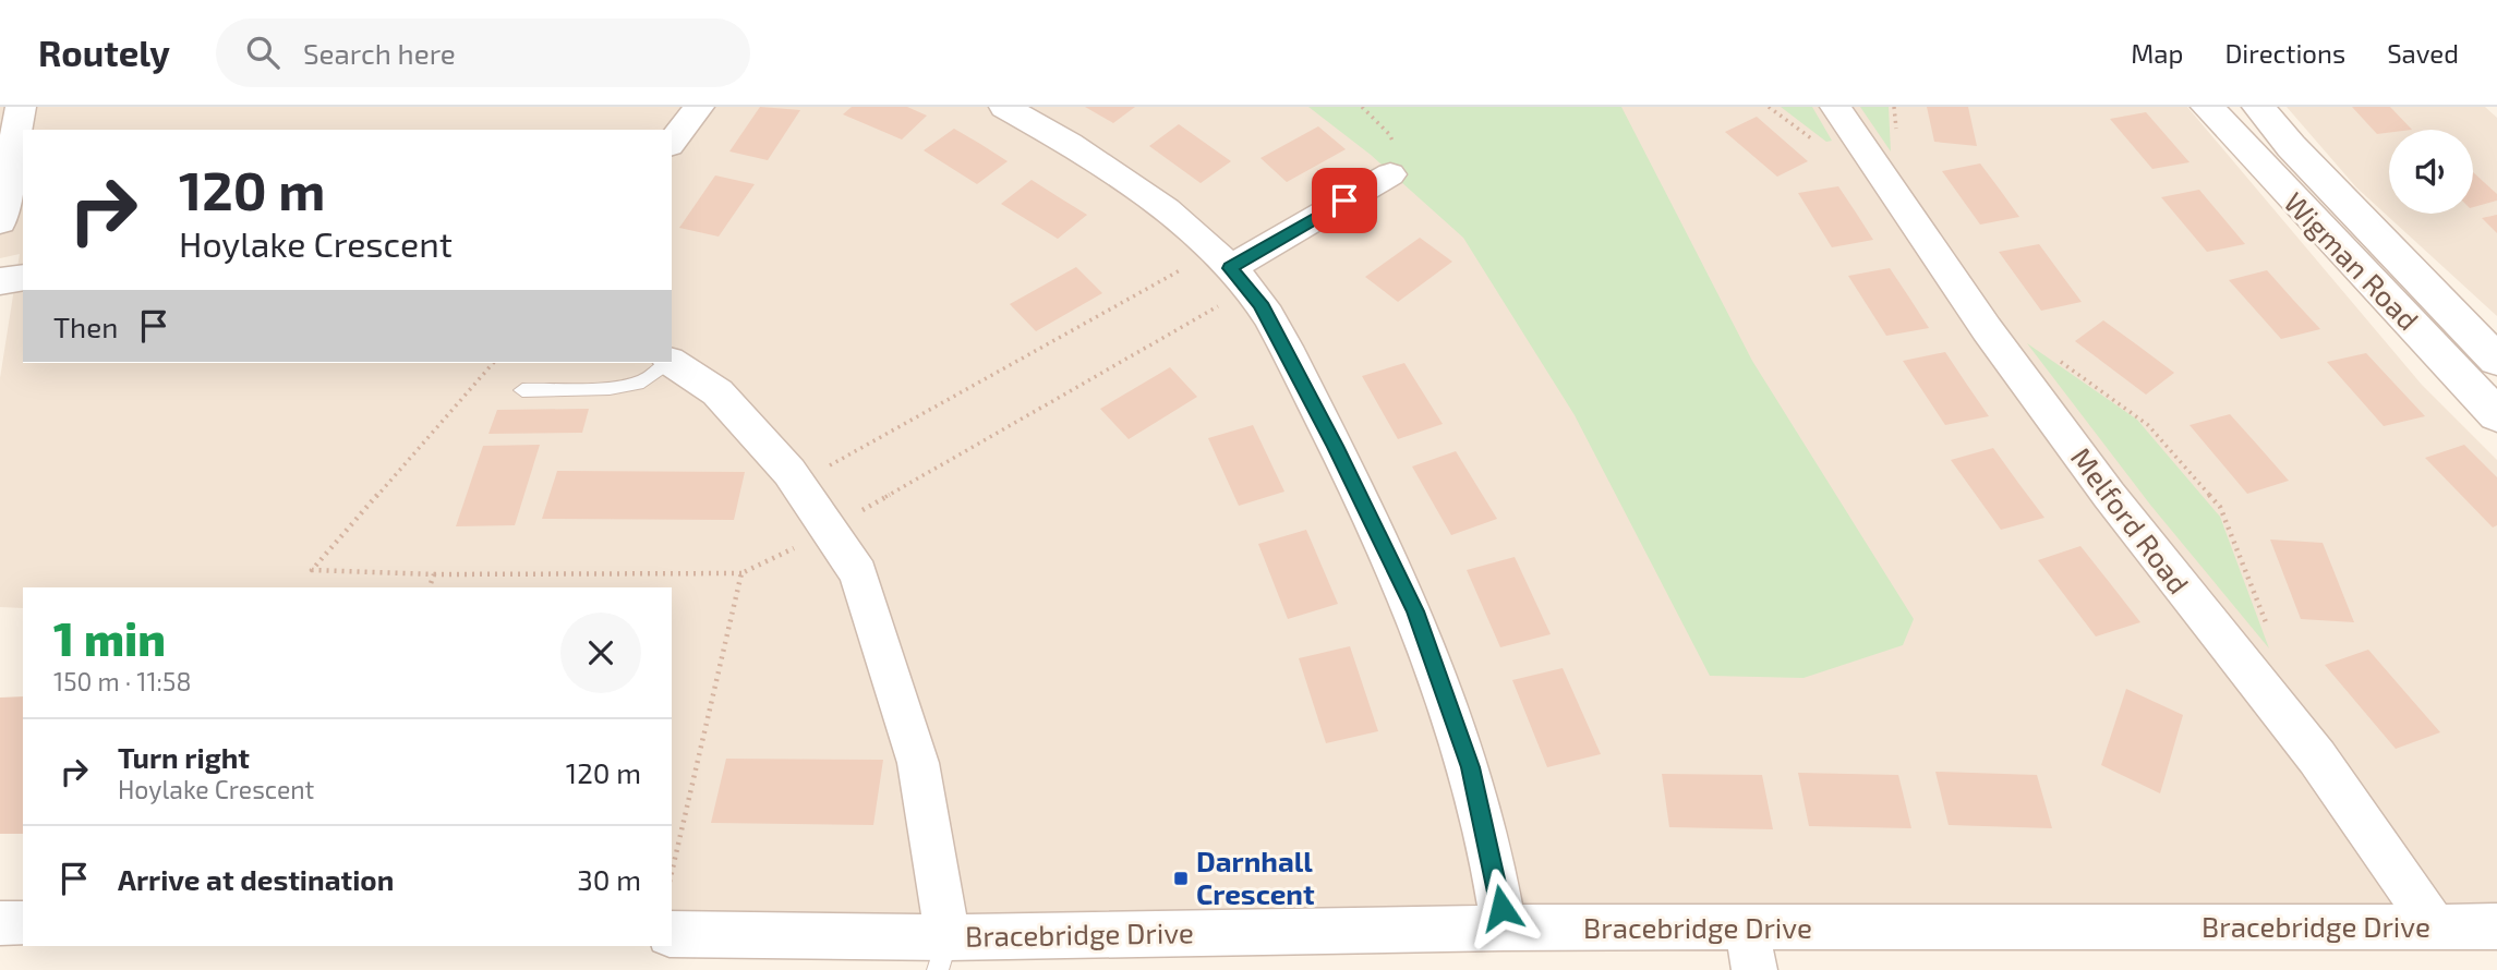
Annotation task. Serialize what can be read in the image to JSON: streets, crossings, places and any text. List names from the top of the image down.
{
  "streets": {
    "street": ["Wigman Road", "Melford Road", "Bracebridge Drive"]
  },
  "crossings": [
    ["Melford Road", "Bracebridge Drive"]
  ],
  "places": {
    "transit": ["Darnhall Crescent"]
  },
  "page": {
    "header": "Routely",
    "search": "Search here",
    "nav": ["Map", "Directions", "Saved"],
    "turn": ["120 m", "Hoylake Crescent"],
    "then": "Then",
    "heading": ["1 min", "150 m · 11:58"],
    "list": [
      {
        "name": "Turn right",
        "note": "Hoylake Crescent",
        "value": "120 m"
      },
      {
        "name": "Arrive at destination",
        "value": "30 m"
      }
    ]
  }
}
